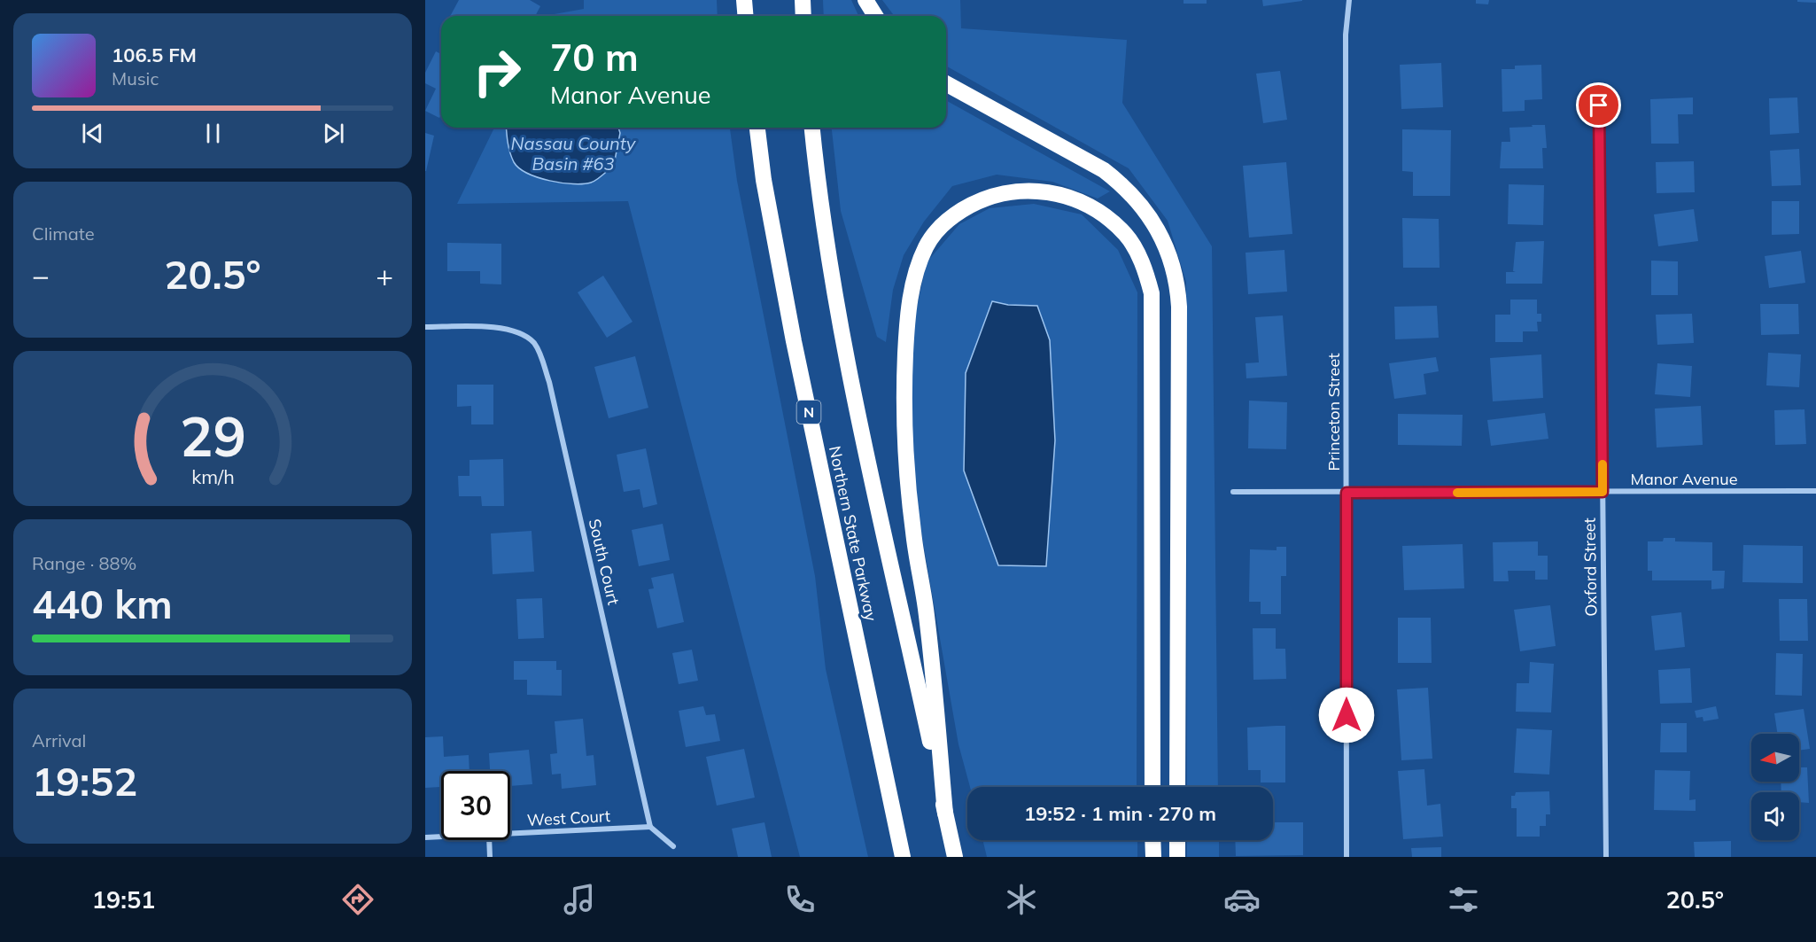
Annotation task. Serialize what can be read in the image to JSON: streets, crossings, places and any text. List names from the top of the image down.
{
  "streets": {
    "highway": ["N", "Northern State Parkway"],
    "street": [
      "Princeton Street",
      "Manor Avenue",
      "South Court",
      "Oxford Street",
      "West Court"
    ]
  },
  "crossings": [
    ["Princeton Street", "Manor Avenue"],
    ["Manor Avenue", "Oxford Street"],
    ["South Court", "West Court"]
  ],
  "water": ["Nassau County Basin #63"],
  "north": "left",
  "page": {
    "turn": ["70 m", "Manor Avenue"],
    "song": ["106.5 FM", "Music"],
    "tile": [
      "Climate",
      ["Range · 88%", "440 km"],
      ["Arrival", "19:52"]
    ],
    "heat": ["−", "20.5°", "+"],
    "limit": "30",
    "trip": "19:52 · 1 min · 270 m",
    "tabs": ["19:51", "20.5°"],
    "gauge": ["29", "km/h"]
  }
}
